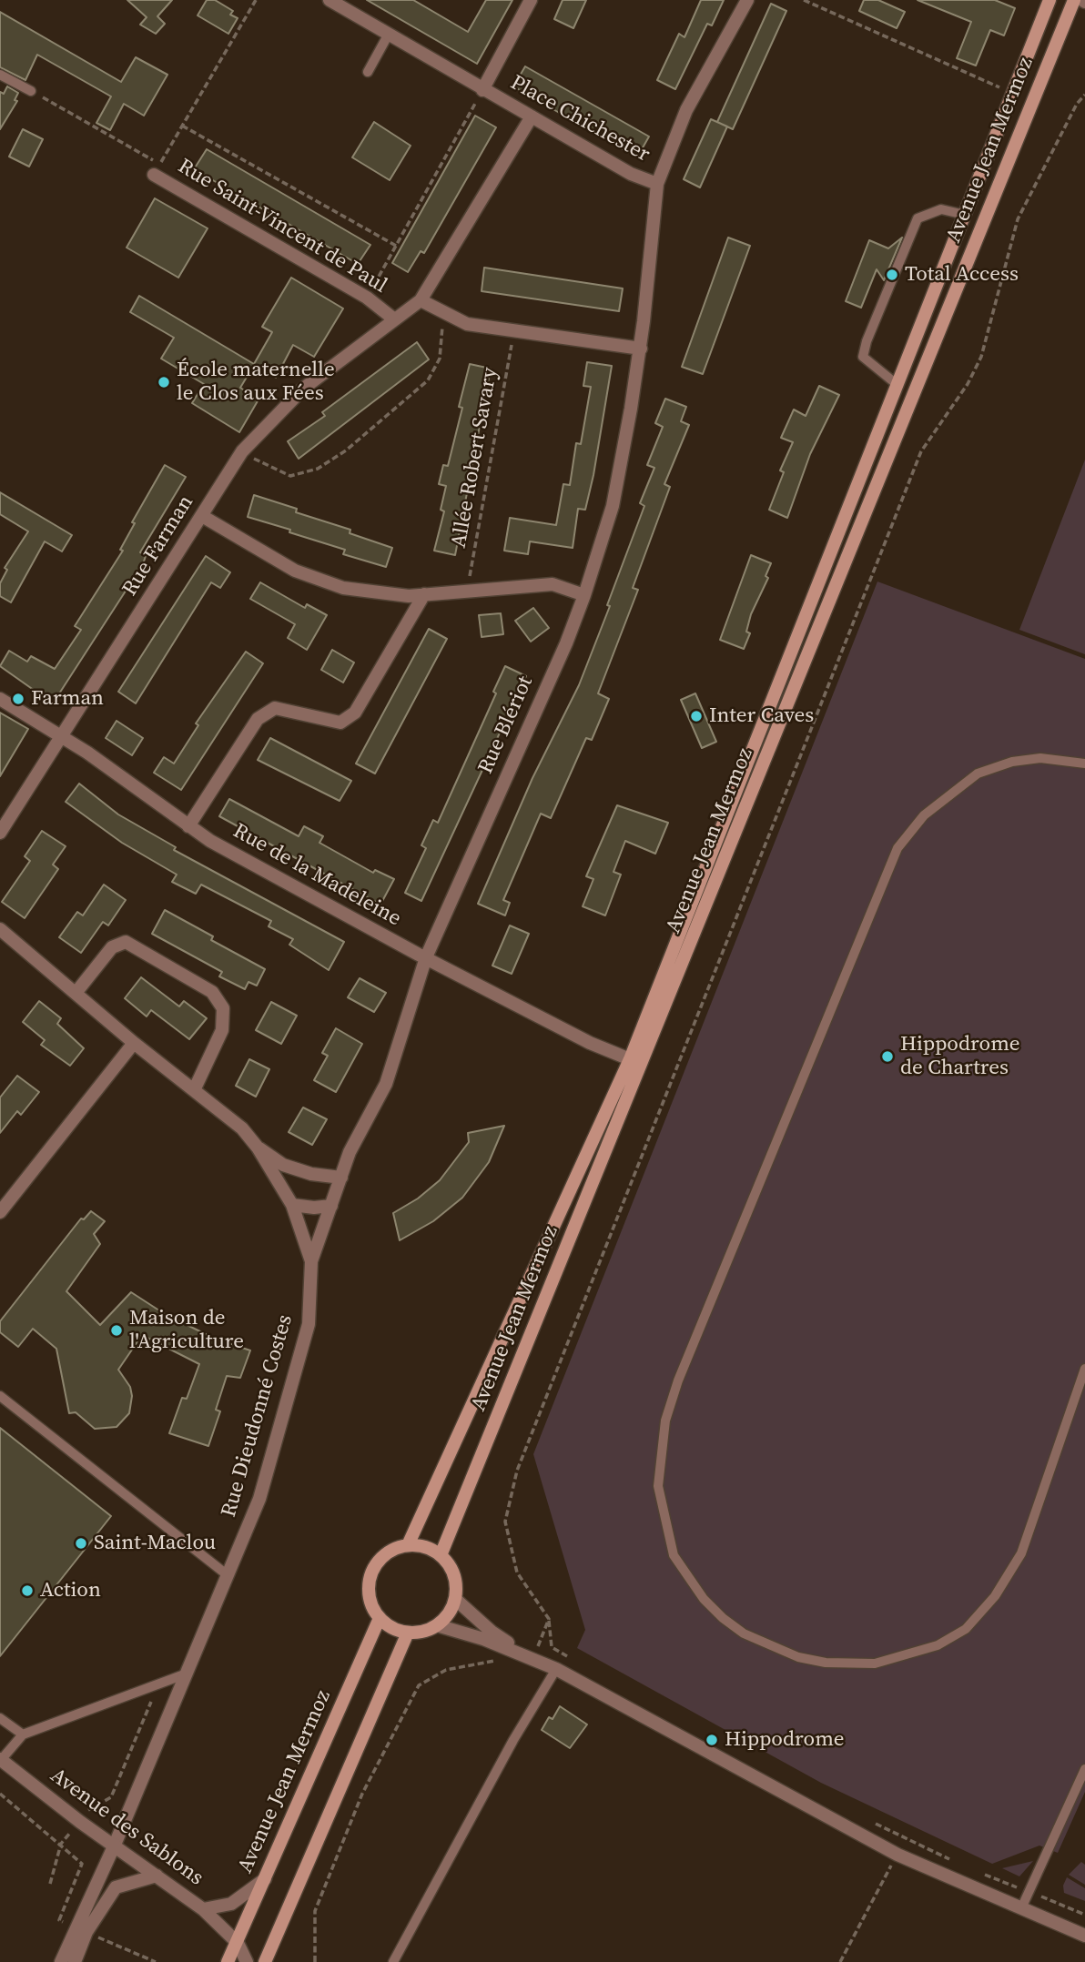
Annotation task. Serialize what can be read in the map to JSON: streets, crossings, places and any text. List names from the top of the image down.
{
  "streets": {
    "main road": ["Avenue Jean Mermoz"],
    "street": [
      "Place Chichester",
      "Rue Saint-Vincent de Paul",
      "Rue Farman",
      "Rue Blériot",
      "Rue de la Madeleine",
      "Rue Dieudonné Costes",
      "Avenue des Sablons"
    ],
    "path": ["Allée Robert Savary"]
  },
  "crossings": [
    ["Place Chichester", "Rue Blériot"],
    ["Avenue Jean Mermoz", "Rue de la Madeleine"],
    ["Avenue Jean Mermoz", "Avenue des Sablons"],
    ["Rue Saint-Vincent de Paul", "Rue Farman"],
    ["Rue Farman", "Rue de la Madeleine"],
    ["Rue Blériot", "Rue de la Madeleine"],
    ["Rue Blériot", "Rue Dieudonné Costes"],
    ["Rue Dieudonné Costes", "Avenue des Sablons"]
  ],
  "places": [
    "Total Access",
    "École maternelle le Clos aux Fées",
    "Farman",
    "Inter Caves",
    "Hippodrome de Chartres",
    "Maison de l'Agriculture",
    "Saint-Maclou",
    "Action",
    "Hippodrome"
  ]
}
